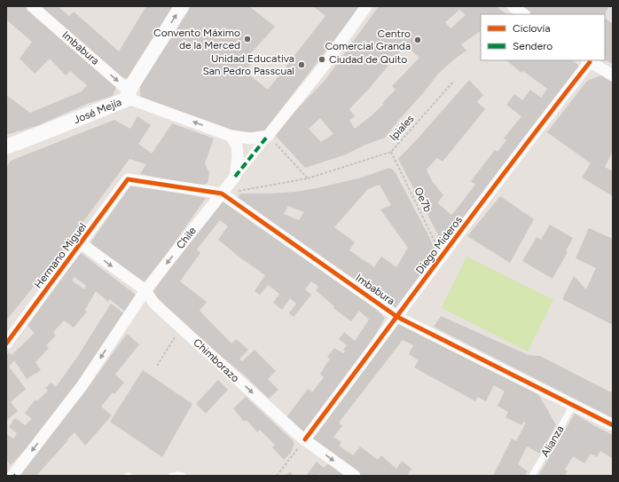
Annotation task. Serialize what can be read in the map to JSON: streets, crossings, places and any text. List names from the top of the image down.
{
  "streets": {
    "street": [
      "Imbabura",
      "José Mejía",
      "Chile",
      "Diego Mideros",
      "Hermano Miguel",
      "Chimborazo"
    ],
    "lane": ["Alianza"],
    "path": ["Ipiales", "Oe7b"]
  },
  "crossings": [
    ["Imbabura", "José Mejía"],
    ["Imbabura", "Ipiales"],
    ["Imbabura", "Chile"],
    ["Imbabura", "Diego Mideros"],
    ["Imbabura", "Hermano Miguel"],
    ["Imbabura", "Alianza"],
    ["Ipiales", "Oe7b"],
    ["Ipiales", "Chile"],
    ["Oe7b", "Diego Mideros"],
    ["Chile", "Chimborazo"],
    ["Diego Mideros", "Chimborazo"],
    ["Hermano Miguel", "Chimborazo"]
  ],
  "one_way": ["José Mejía", "Chile", "Chimborazo"],
  "places": [
    "Convento Máximo de la Merced",
    "Centro Comercial Granda",
    "Ciudad de Quito",
    "Unidad Educativa San Pedro Passcual"
  ],
  "legend": ["Ciclovía", "Sendero"]
}
